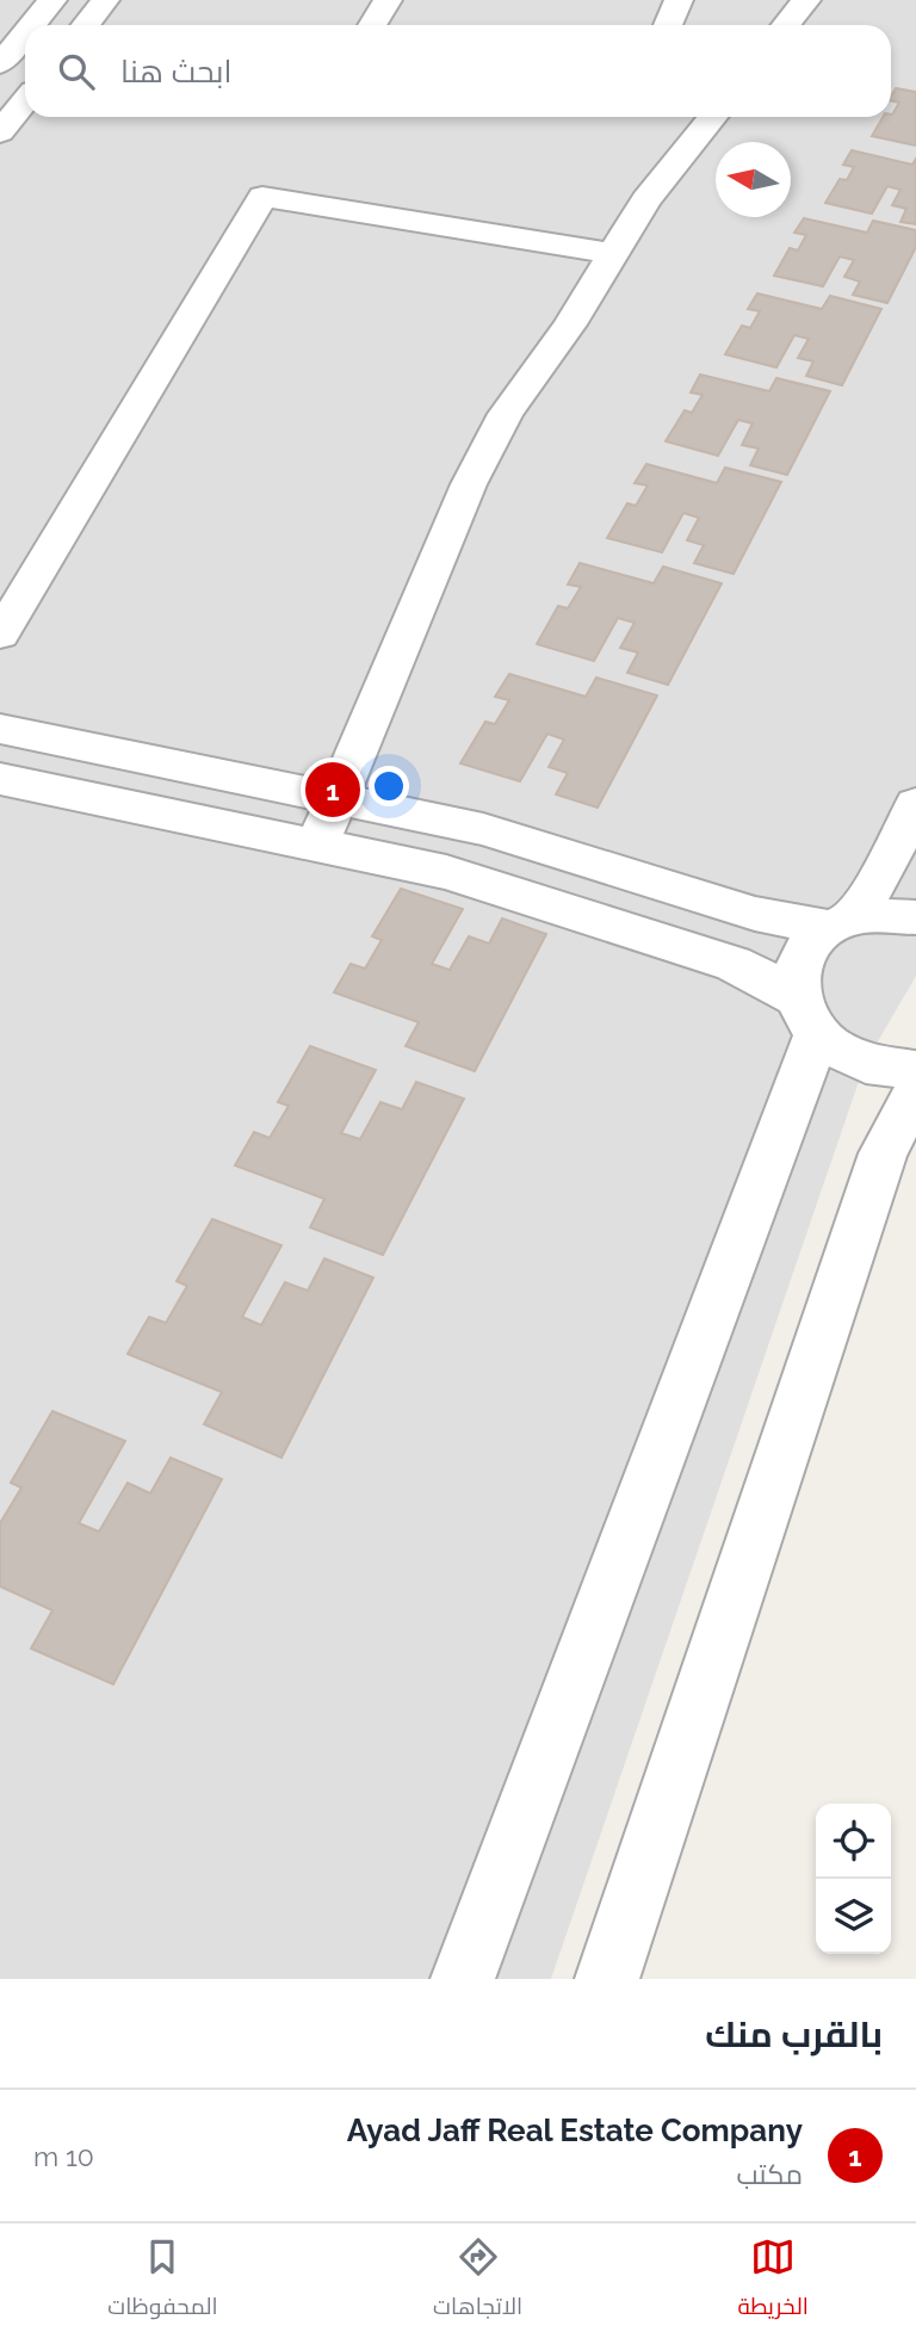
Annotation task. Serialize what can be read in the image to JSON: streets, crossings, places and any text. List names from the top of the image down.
{
  "north": "left",
  "page": {
    "search": "ابحث هنا",
    "pins": "1",
    "heading": "بالقرب منك",
    "list": [
      {
        "mark": "1",
        "name": "Ayad Jaff Real Estate Company",
        "note": "مكتب",
        "value": "10 m"
      }
    ],
    "nav": ["الخريطة", "الاتجاهات", "المحفوظات"]
  }
}
